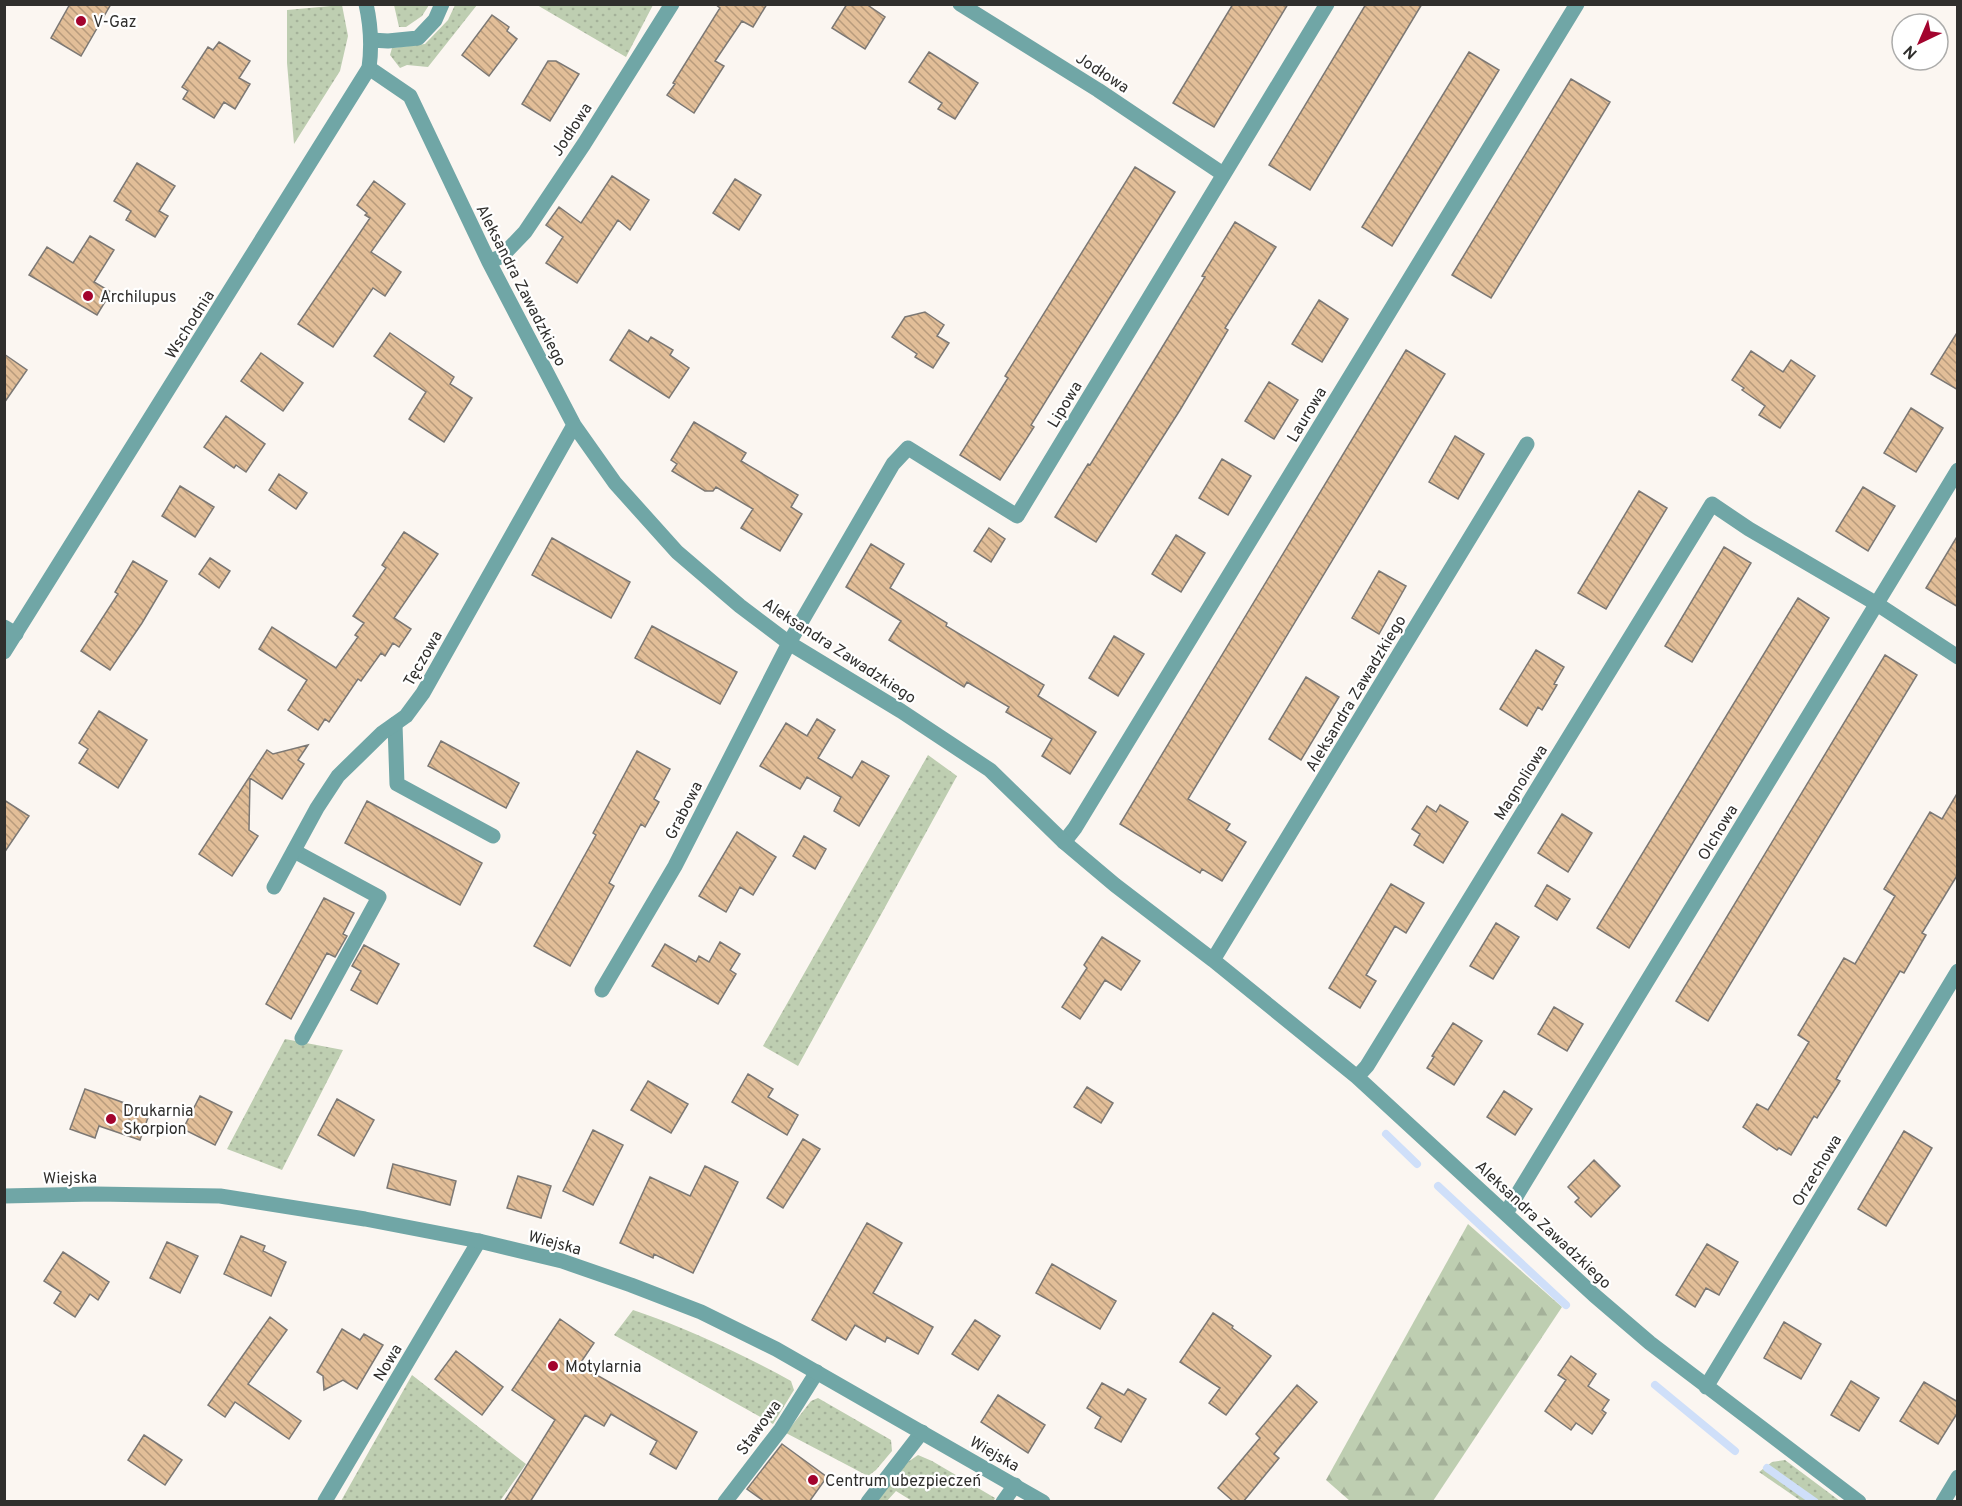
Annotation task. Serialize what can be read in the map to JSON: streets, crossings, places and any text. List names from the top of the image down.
{
  "streets": {
    "street": [
      "Jodłowa",
      "Aleksandra Zawadzkiego",
      "Wschodnia",
      "Lipowa",
      "Laurowa",
      "Tęczowa",
      "Magnoliowa",
      "Grabowa",
      "Olchowa",
      "Orzechowa",
      "Wiejska",
      "Nowa",
      "Stawowa"
    ]
  },
  "crossings": [
    ["Jodłowa", "Aleksandra Zawadzkiego"],
    ["Jodłowa", "Lipowa"],
    ["Aleksandra Zawadzkiego", "Wschodnia"],
    ["Aleksandra Zawadzkiego", "Lipowa"],
    ["Aleksandra Zawadzkiego", "Laurowa"],
    ["Aleksandra Zawadzkiego", "Tęczowa"],
    ["Aleksandra Zawadzkiego", "Magnoliowa"],
    ["Aleksandra Zawadzkiego", "Grabowa"],
    ["Aleksandra Zawadzkiego", "Olchowa"],
    ["Aleksandra Zawadzkiego", "Orzechowa"],
    ["Lipowa", "Grabowa"],
    ["Magnoliowa", "Olchowa"],
    ["Wiejska", "Nowa"],
    ["Wiejska", "Stawowa"]
  ],
  "places": [
    "V-Gaz",
    "Archilupus",
    "Drukarnia Skorpion",
    "Motylarnia",
    "Centrum ubezpieczeń"
  ],
  "north": "bottom left"
}
